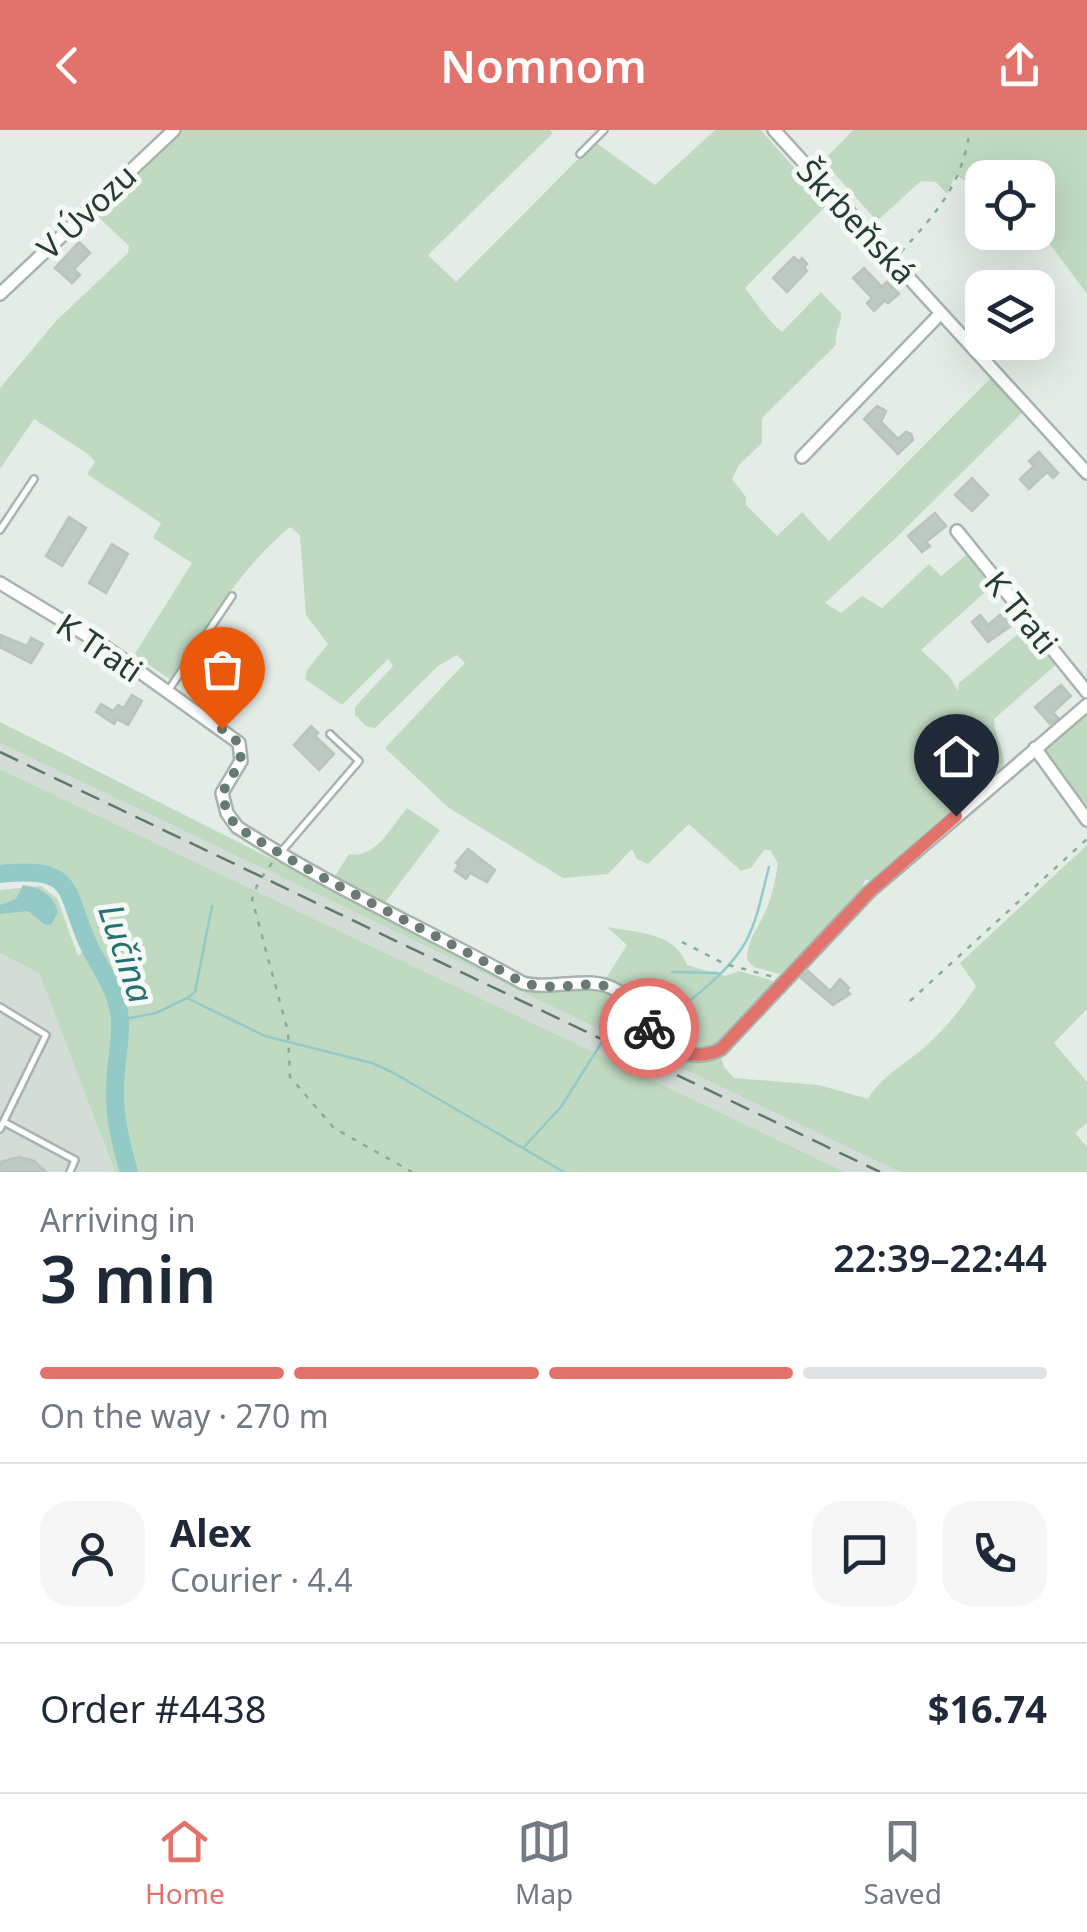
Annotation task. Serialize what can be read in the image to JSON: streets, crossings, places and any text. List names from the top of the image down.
{
  "streets": {
    "street": ["V Úvozu", "Škrbeňská", "K Trati"]
  },
  "water": ["Lučina"],
  "page": {
    "header": "Nomnom",
    "heading": ["3 min", "Arriving in", "22:39–22:44"],
    "panel": [
      "Alex",
      "Courier · 4.4",
      "Order #4438",
      "$16.74"
    ],
    "bar": "On the way · 270 m",
    "tabs": ["Home", "Map", "Saved"]
  }
}
